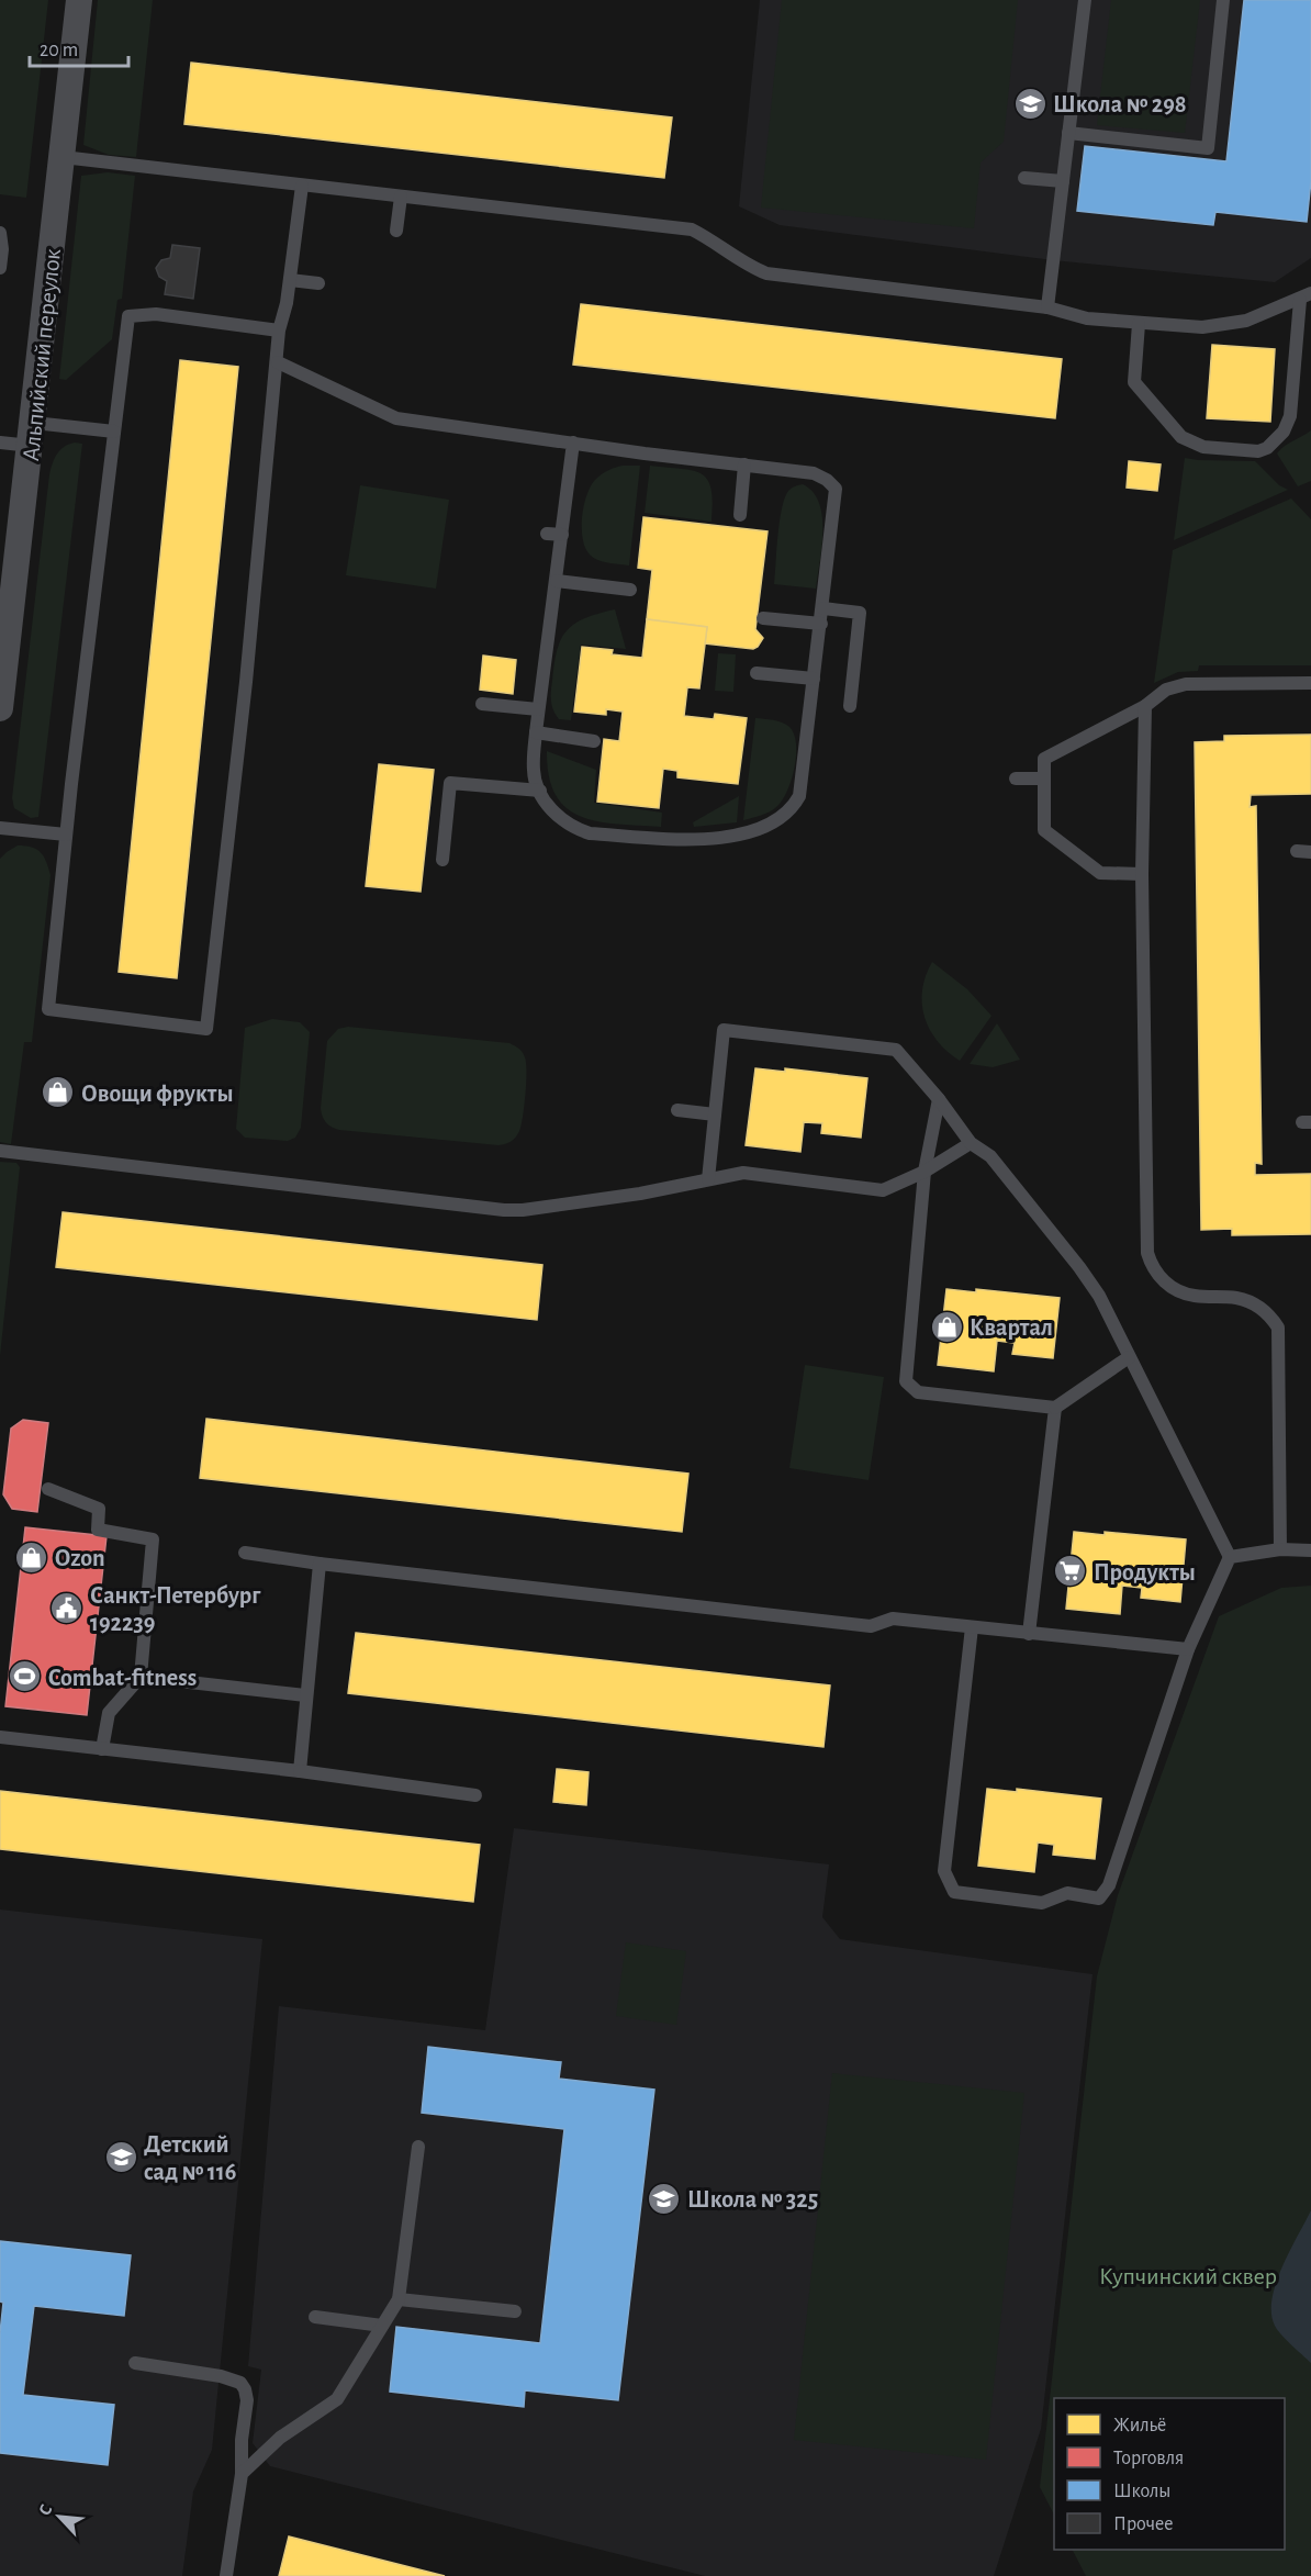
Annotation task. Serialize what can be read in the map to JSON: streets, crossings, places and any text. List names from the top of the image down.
{
  "streets": {
    "street": ["Альпийский переулок"]
  },
  "parks": ["Купчинский сквер"],
  "places": {
    "school or university": ["Школа № 298", "Детский сад № 116", "Школа № 325"],
    "shop": ["Овощи фрукты", "Квартал", "Ozon"],
    "supermarket": ["Продукты"],
    "public building": ["Санкт-Петербург 192239"],
    "sports": ["Combat-fitness"]
  },
  "legend": [
    "Жильё",
    "Торговля",
    "Школы",
    "Прочее"
  ],
  "scale_bar": "20 m",
  "north": "top left"
}
